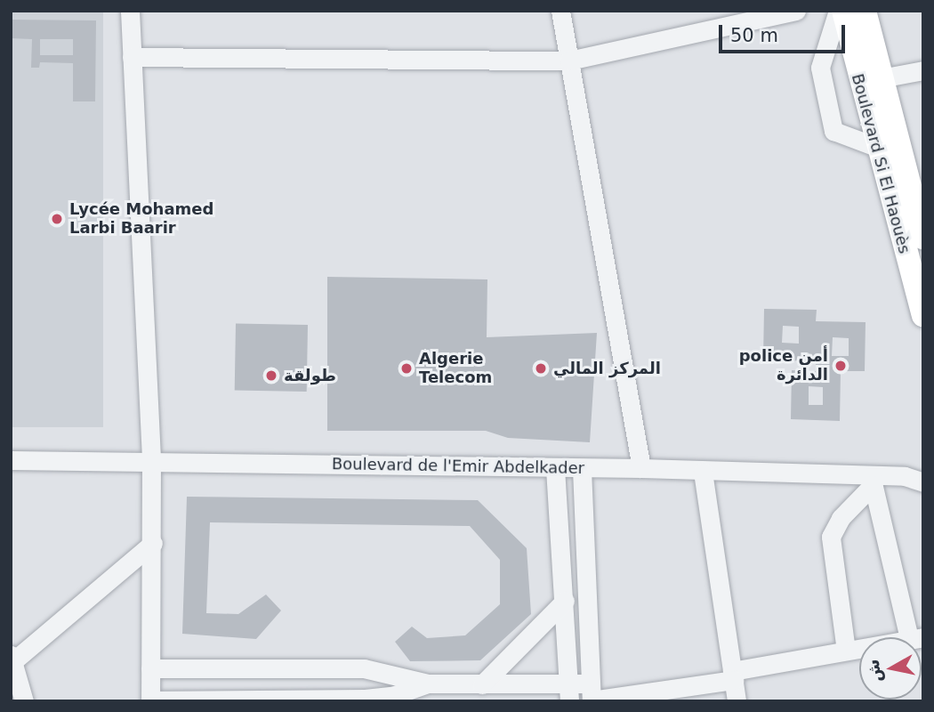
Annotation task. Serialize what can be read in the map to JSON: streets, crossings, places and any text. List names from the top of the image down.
{
  "streets": {
    "main road": ["Boulevard Si El Haouès"],
    "street": ["Boulevard de l'Emir Abdelkader"]
  },
  "places": [
    "Lycée Mohamed Larbi Baarir",
    "police أمن الدائرة",
    "Algerie Telecom",
    "المركز المالي",
    "طولقة"
  ],
  "scale_bar": "50 m",
  "north": "left"
}
